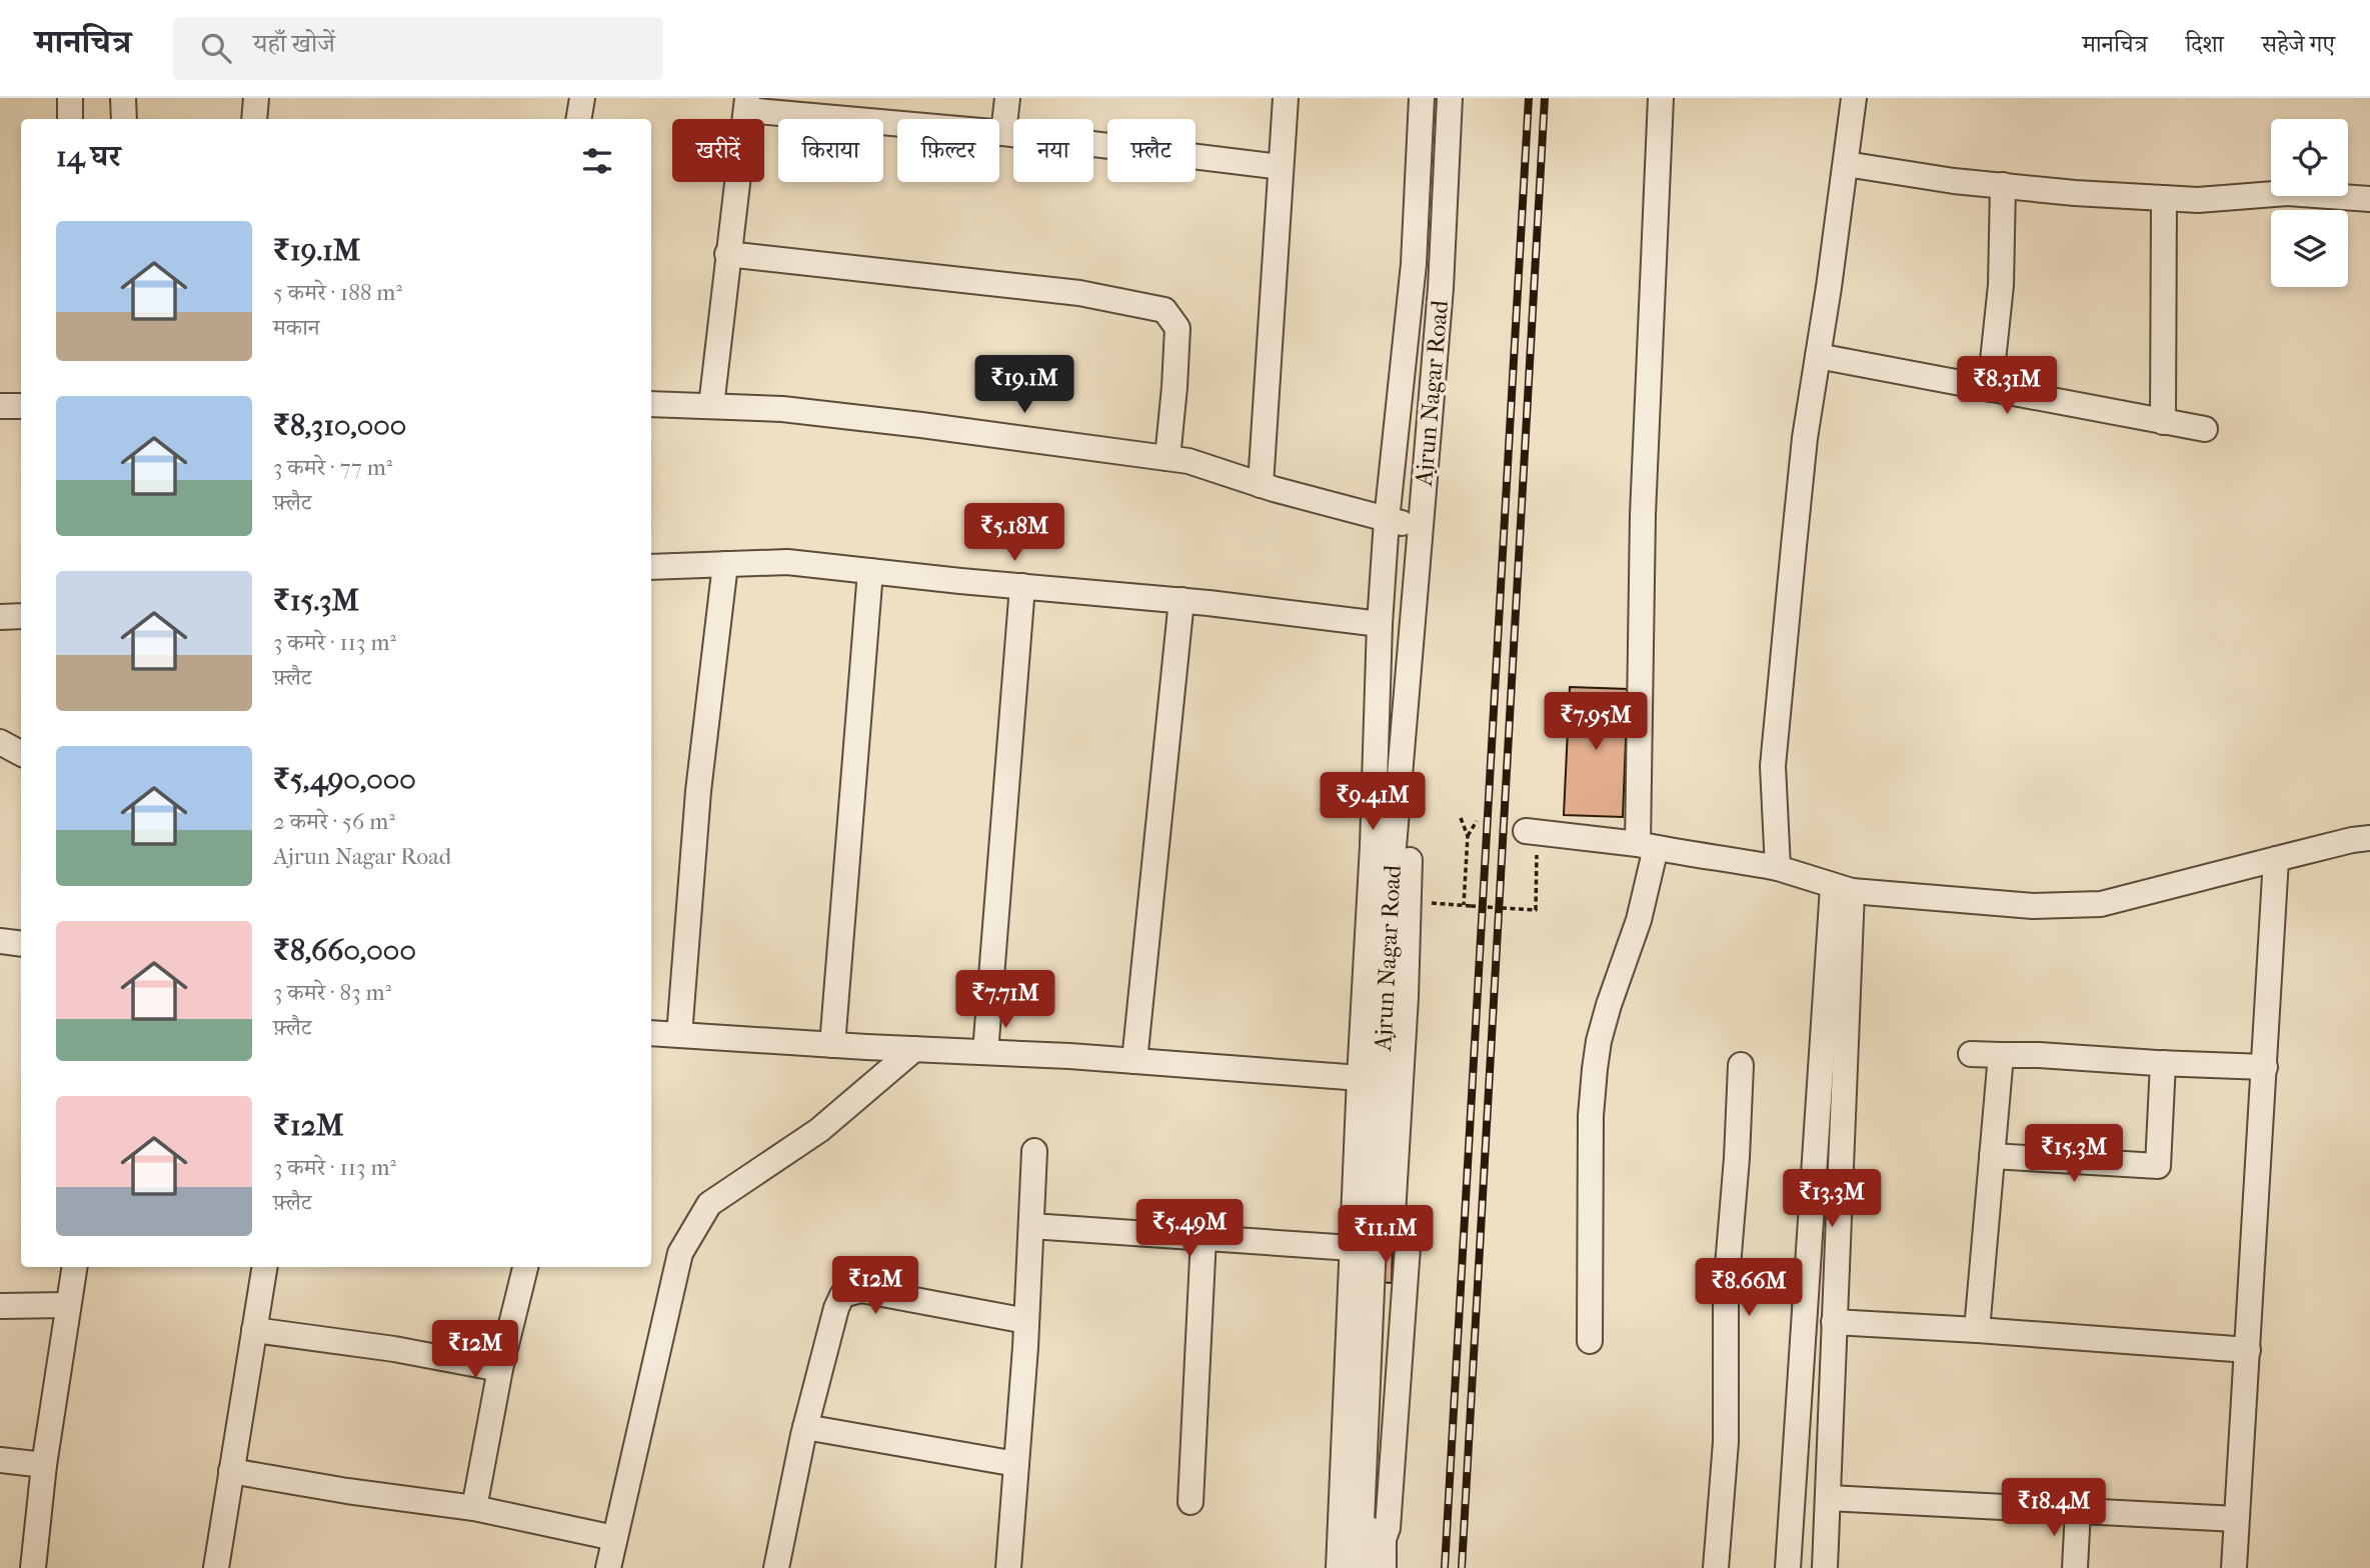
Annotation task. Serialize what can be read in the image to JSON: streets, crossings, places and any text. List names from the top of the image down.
{
  "streets": {
    "street": ["Ajrun Nagar Road"]
  },
  "page": {
    "header": "मानचित्र",
    "search": "यहाँ खोजें",
    "nav": ["मानचित्र", "दिशा", "सहेजे गए"],
    "chip": [
      "खरीदें",
      "किराया",
      "फ़िल्टर",
      "नया",
      "फ़्लैट"
    ],
    "heading": "14 घर",
    "list": [
      {
        "name": "₹19.1M",
        "note": "5 कमरे · 188 m² · मकान"
      },
      {
        "name": "₹8,310,000",
        "note": "3 कमरे · 77 m² · फ़्लैट"
      },
      {
        "name": "₹15.3M",
        "note": "3 कमरे · 113 m² · फ़्लैट"
      },
      {
        "name": "₹5,490,000",
        "note": "2 कमरे · 56 m² · Ajrun Nagar Road"
      },
      {
        "name": "₹8,660,000",
        "note": "3 कमरे · 83 m² · फ़्लैट"
      },
      {
        "name": "₹12M",
        "note": "3 कमरे · 113 m² · फ़्लैट"
      }
    ],
    "price": [
      "₹19.1M",
      "₹8.31M",
      "₹5.18M",
      "₹7.95M",
      "₹9.41M",
      "₹7.71M",
      "₹15.3M",
      "₹13.3M",
      "₹5.49M",
      "₹11.1M",
      "₹12M",
      "₹8.66M",
      "₹12M",
      "₹18.4M"
    ]
  }
}
